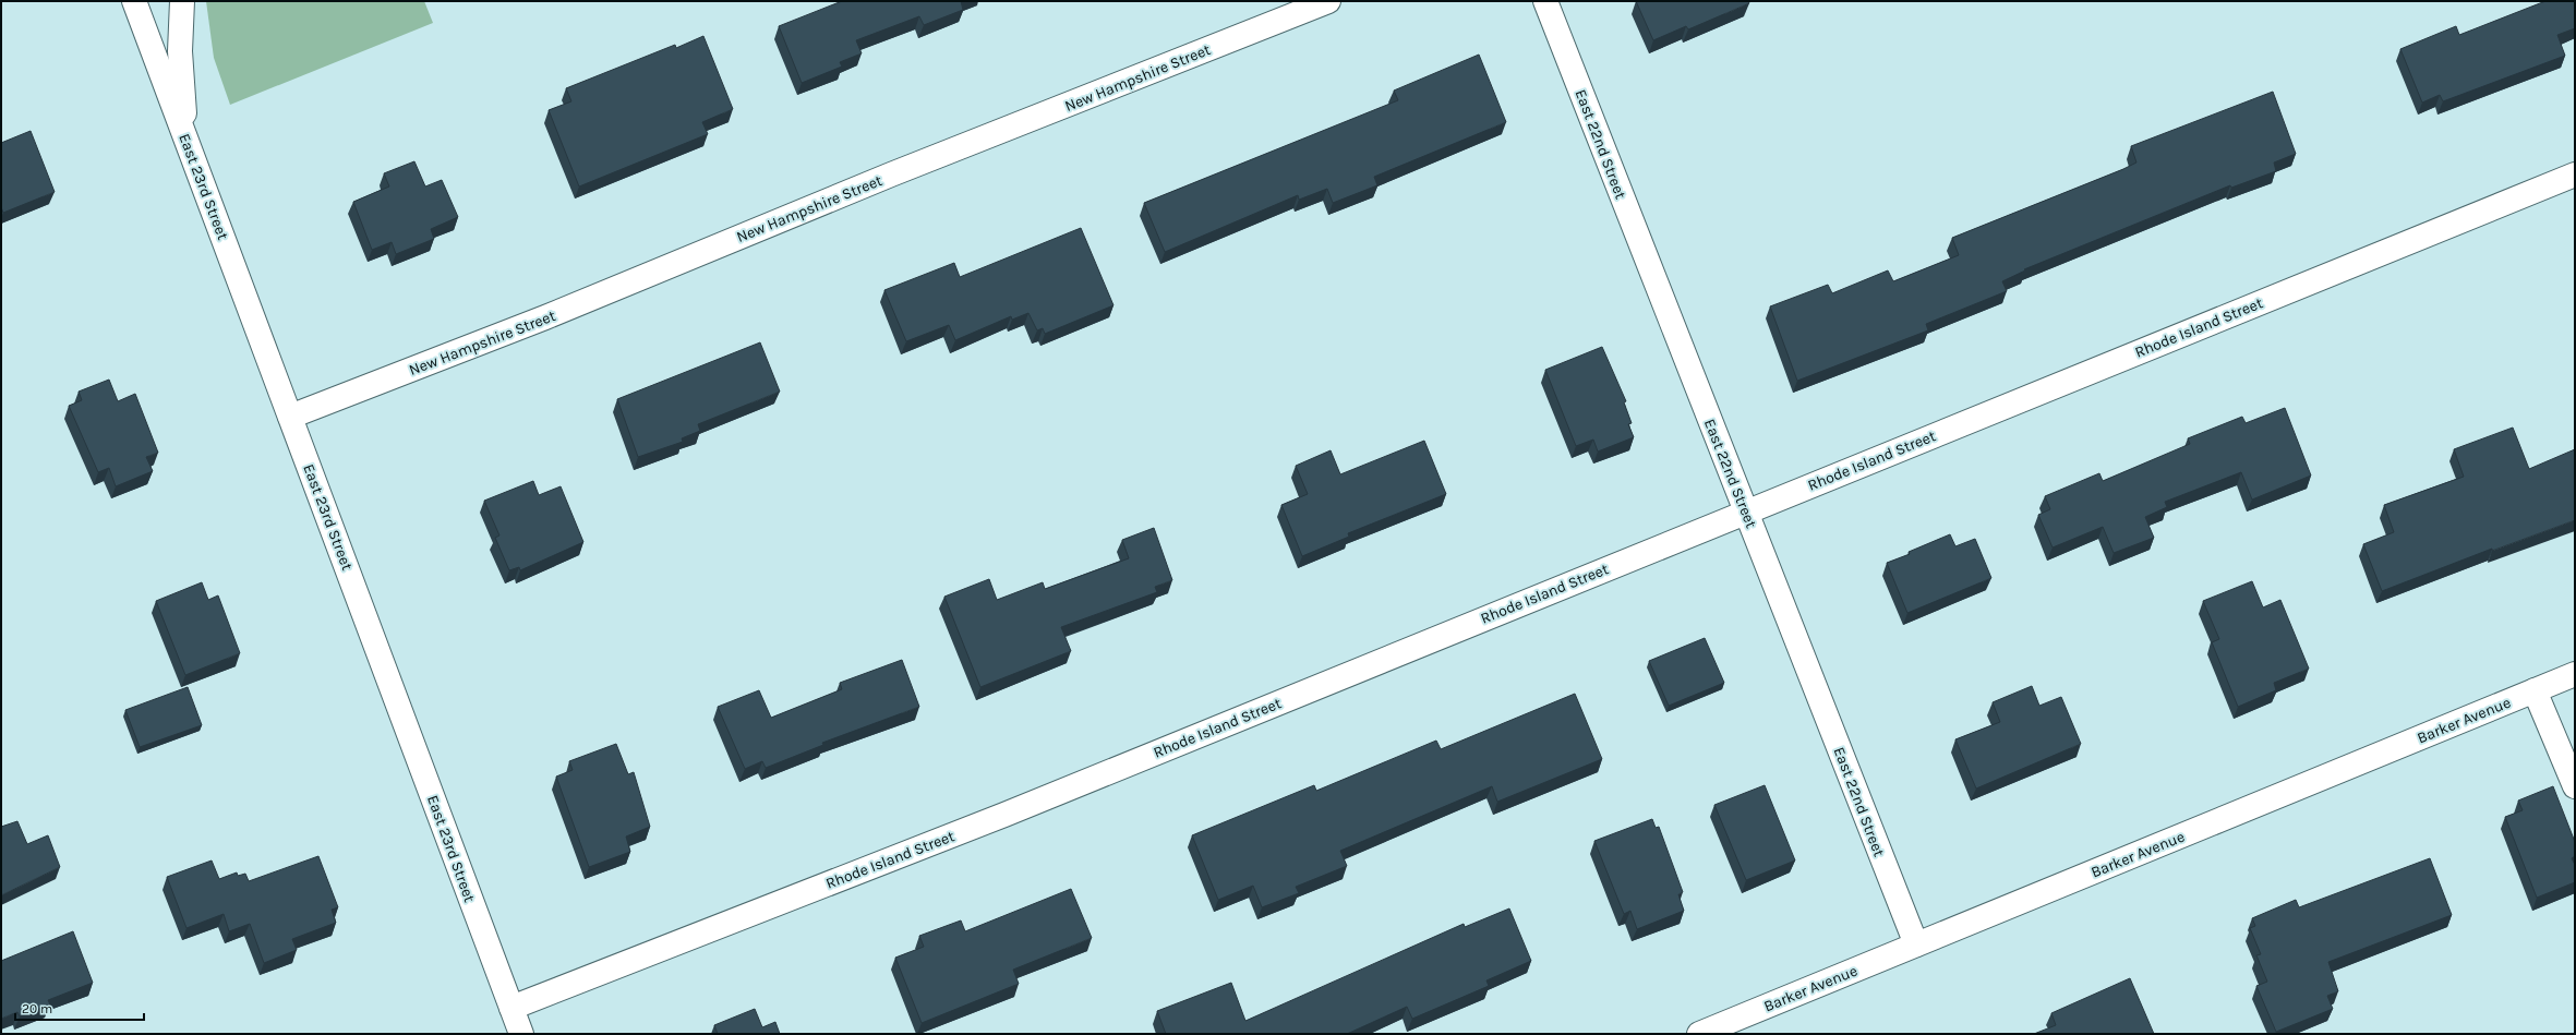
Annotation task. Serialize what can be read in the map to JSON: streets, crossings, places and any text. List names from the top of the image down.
{
  "streets": {
    "street": [
      "New Hampshire Street",
      "East 22nd Street",
      "East 23rd Street",
      "Rhode Island Street",
      "Barker Avenue"
    ]
  },
  "crossings": [
    ["New Hampshire Street", "East 23rd Street"],
    ["East 22nd Street", "Rhode Island Street"],
    ["East 22nd Street", "Barker Avenue"],
    ["East 23rd Street", "Rhode Island Street"]
  ],
  "scale_bar": "20 m"
}
